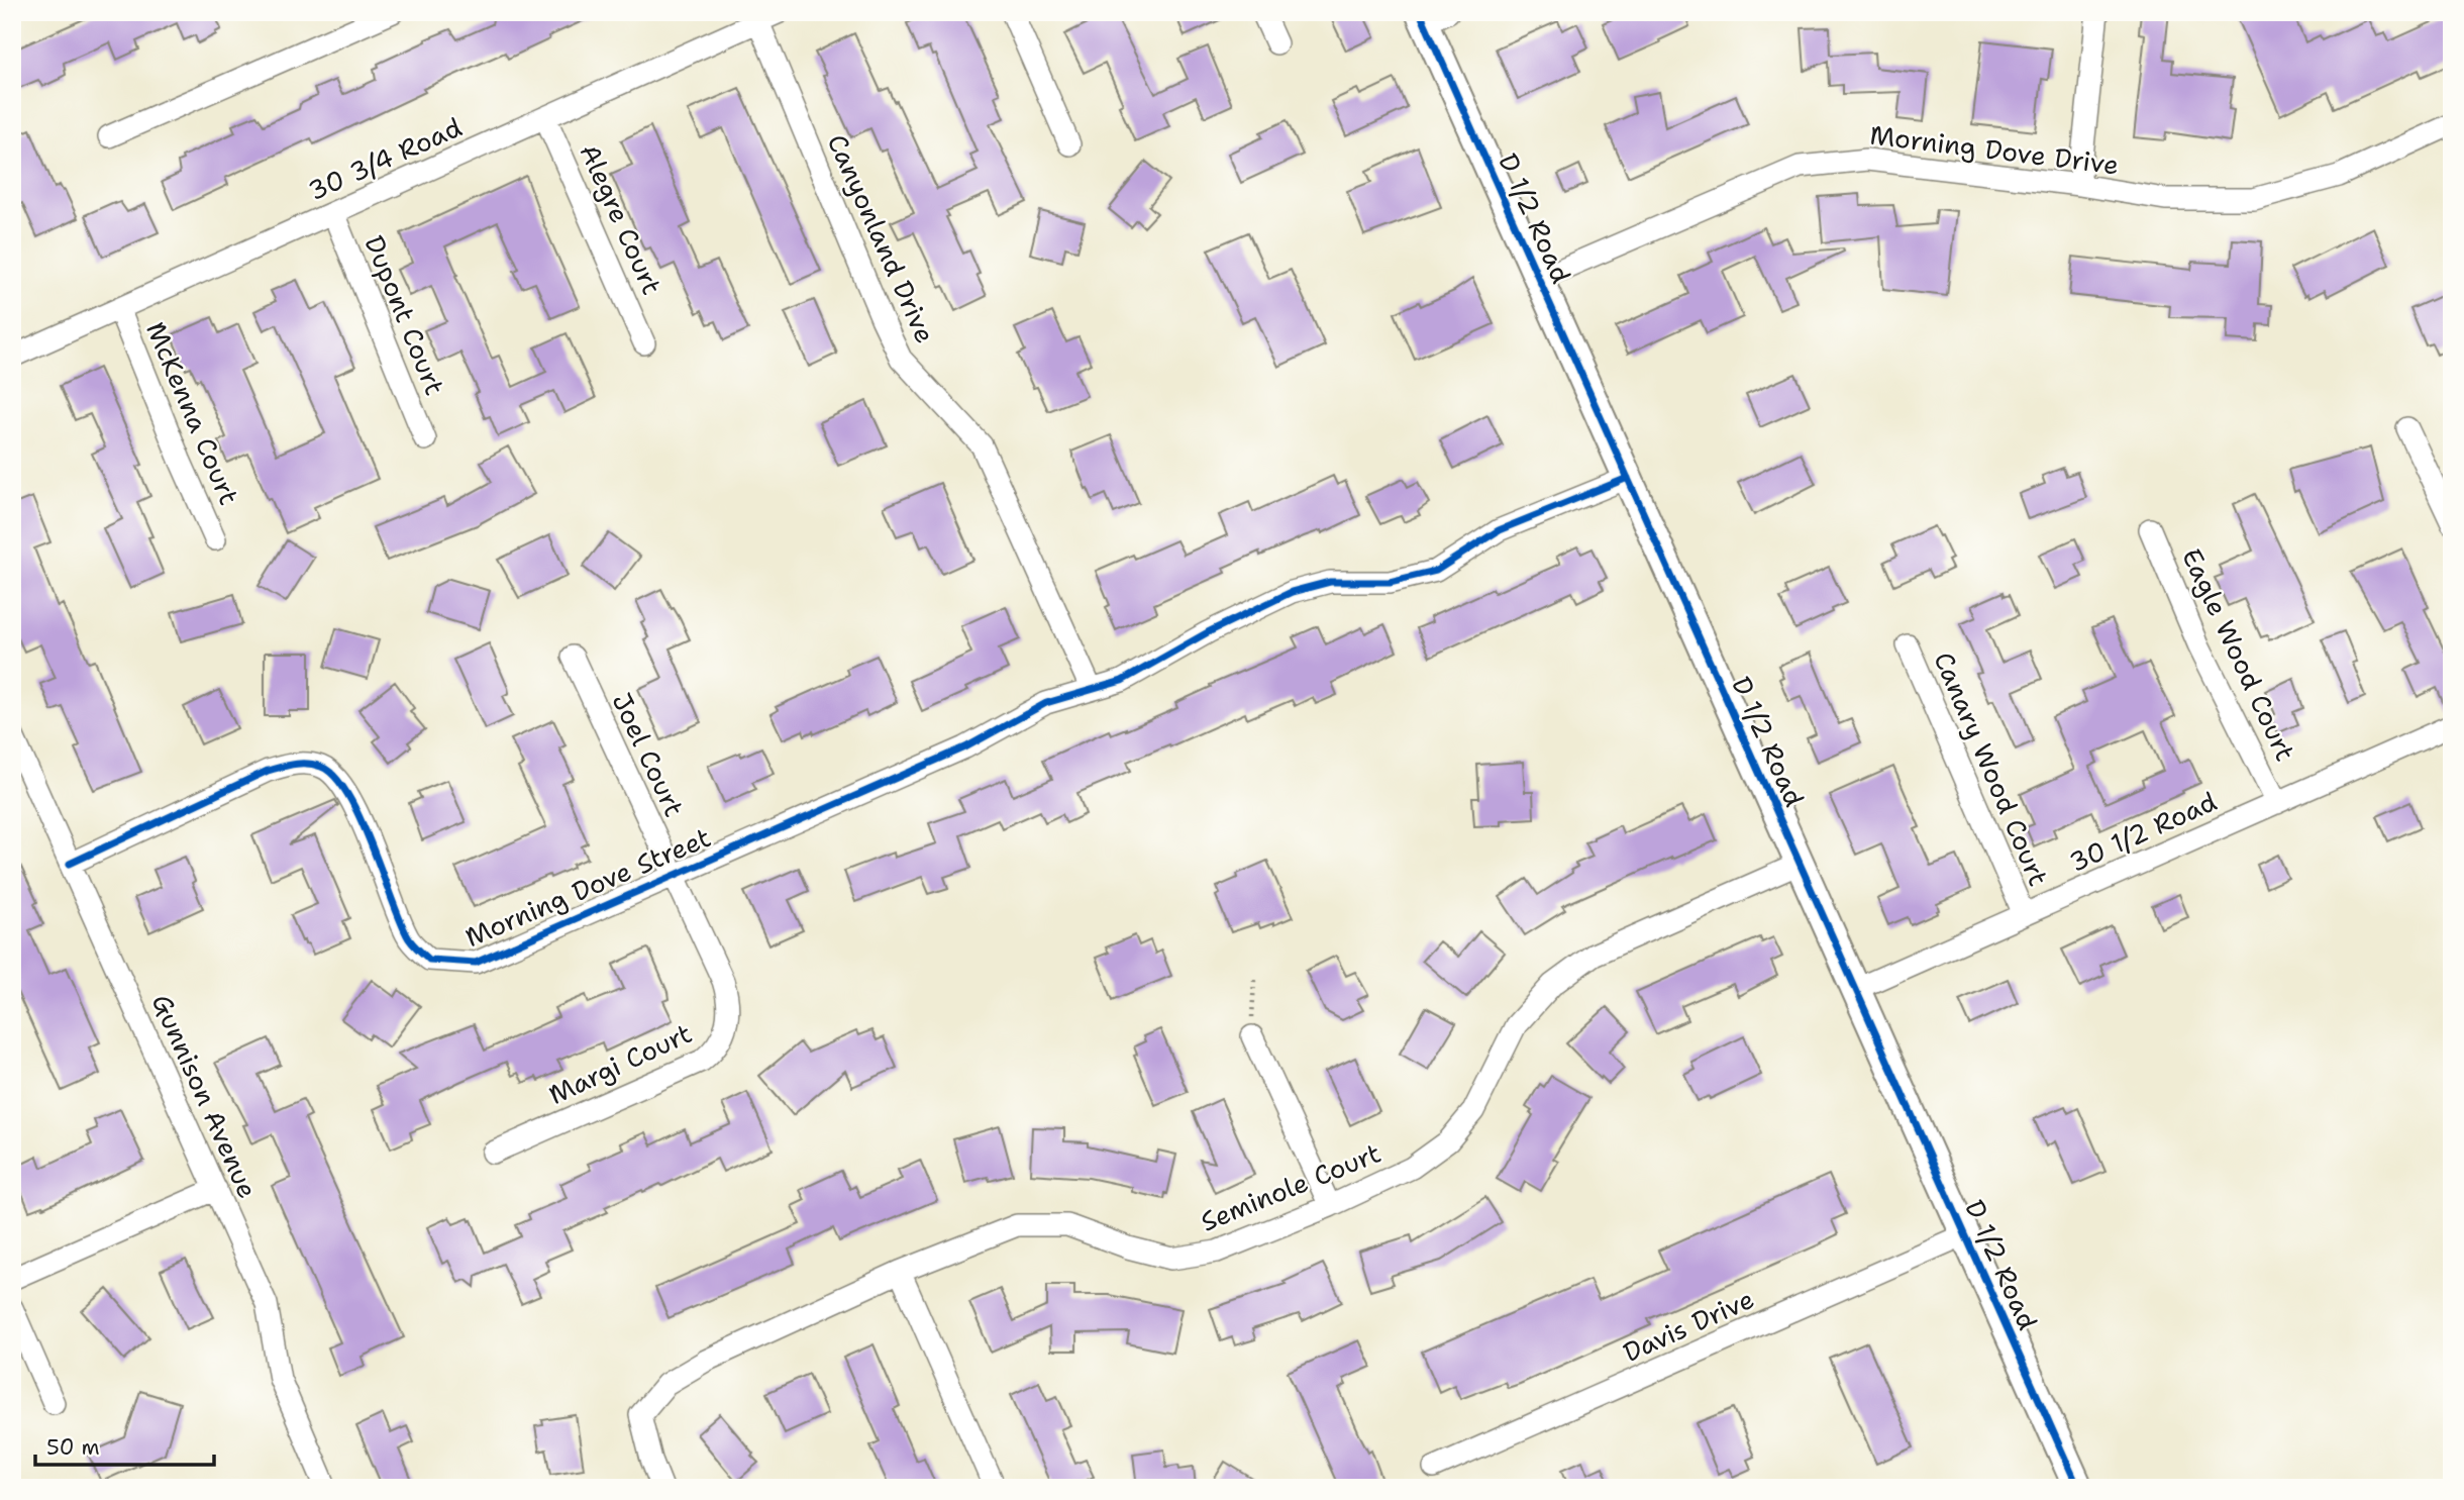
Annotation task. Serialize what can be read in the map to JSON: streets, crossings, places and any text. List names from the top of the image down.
{
  "streets": {
    "main road": ["D 1/2 Road"],
    "street": [
      "Morning Dove Drive",
      "30 3/4 Road",
      "Alegre Court",
      "Canyonland Drive",
      "Dupont Court",
      "McKenna Court",
      "Eagle Wood Court",
      "Joel Court",
      "Canary Wood Court",
      "30 1/2 Road",
      "Morning Dove Street",
      "Margi Court",
      "Gunnison Avenue",
      "Seminole Court",
      "Davis Drive"
    ]
  },
  "crossings": [
    ["Morning Dove Drive", "D 1/2 Road"],
    ["30 3/4 Road", "Alegre Court"],
    ["30 3/4 Road", "Canyonland Drive"],
    ["30 3/4 Road", "Dupont Court"],
    ["30 3/4 Road", "McKenna Court"],
    ["D 1/2 Road", "30 1/2 Road"],
    ["D 1/2 Road", "Seminole Court"],
    ["D 1/2 Road", "Davis Drive"],
    ["Canyonland Drive", "Morning Dove Street"],
    ["Eagle Wood Court", "30 1/2 Road"],
    ["Joel Court", "Morning Dove Street"],
    ["Joel Court", "Margi Court"],
    ["Canary Wood Court", "30 1/2 Road"],
    ["Morning Dove Street", "Margi Court"],
    ["Morning Dove Street", "Gunnison Avenue"]
  ],
  "scale_bar": "50 m"
}
